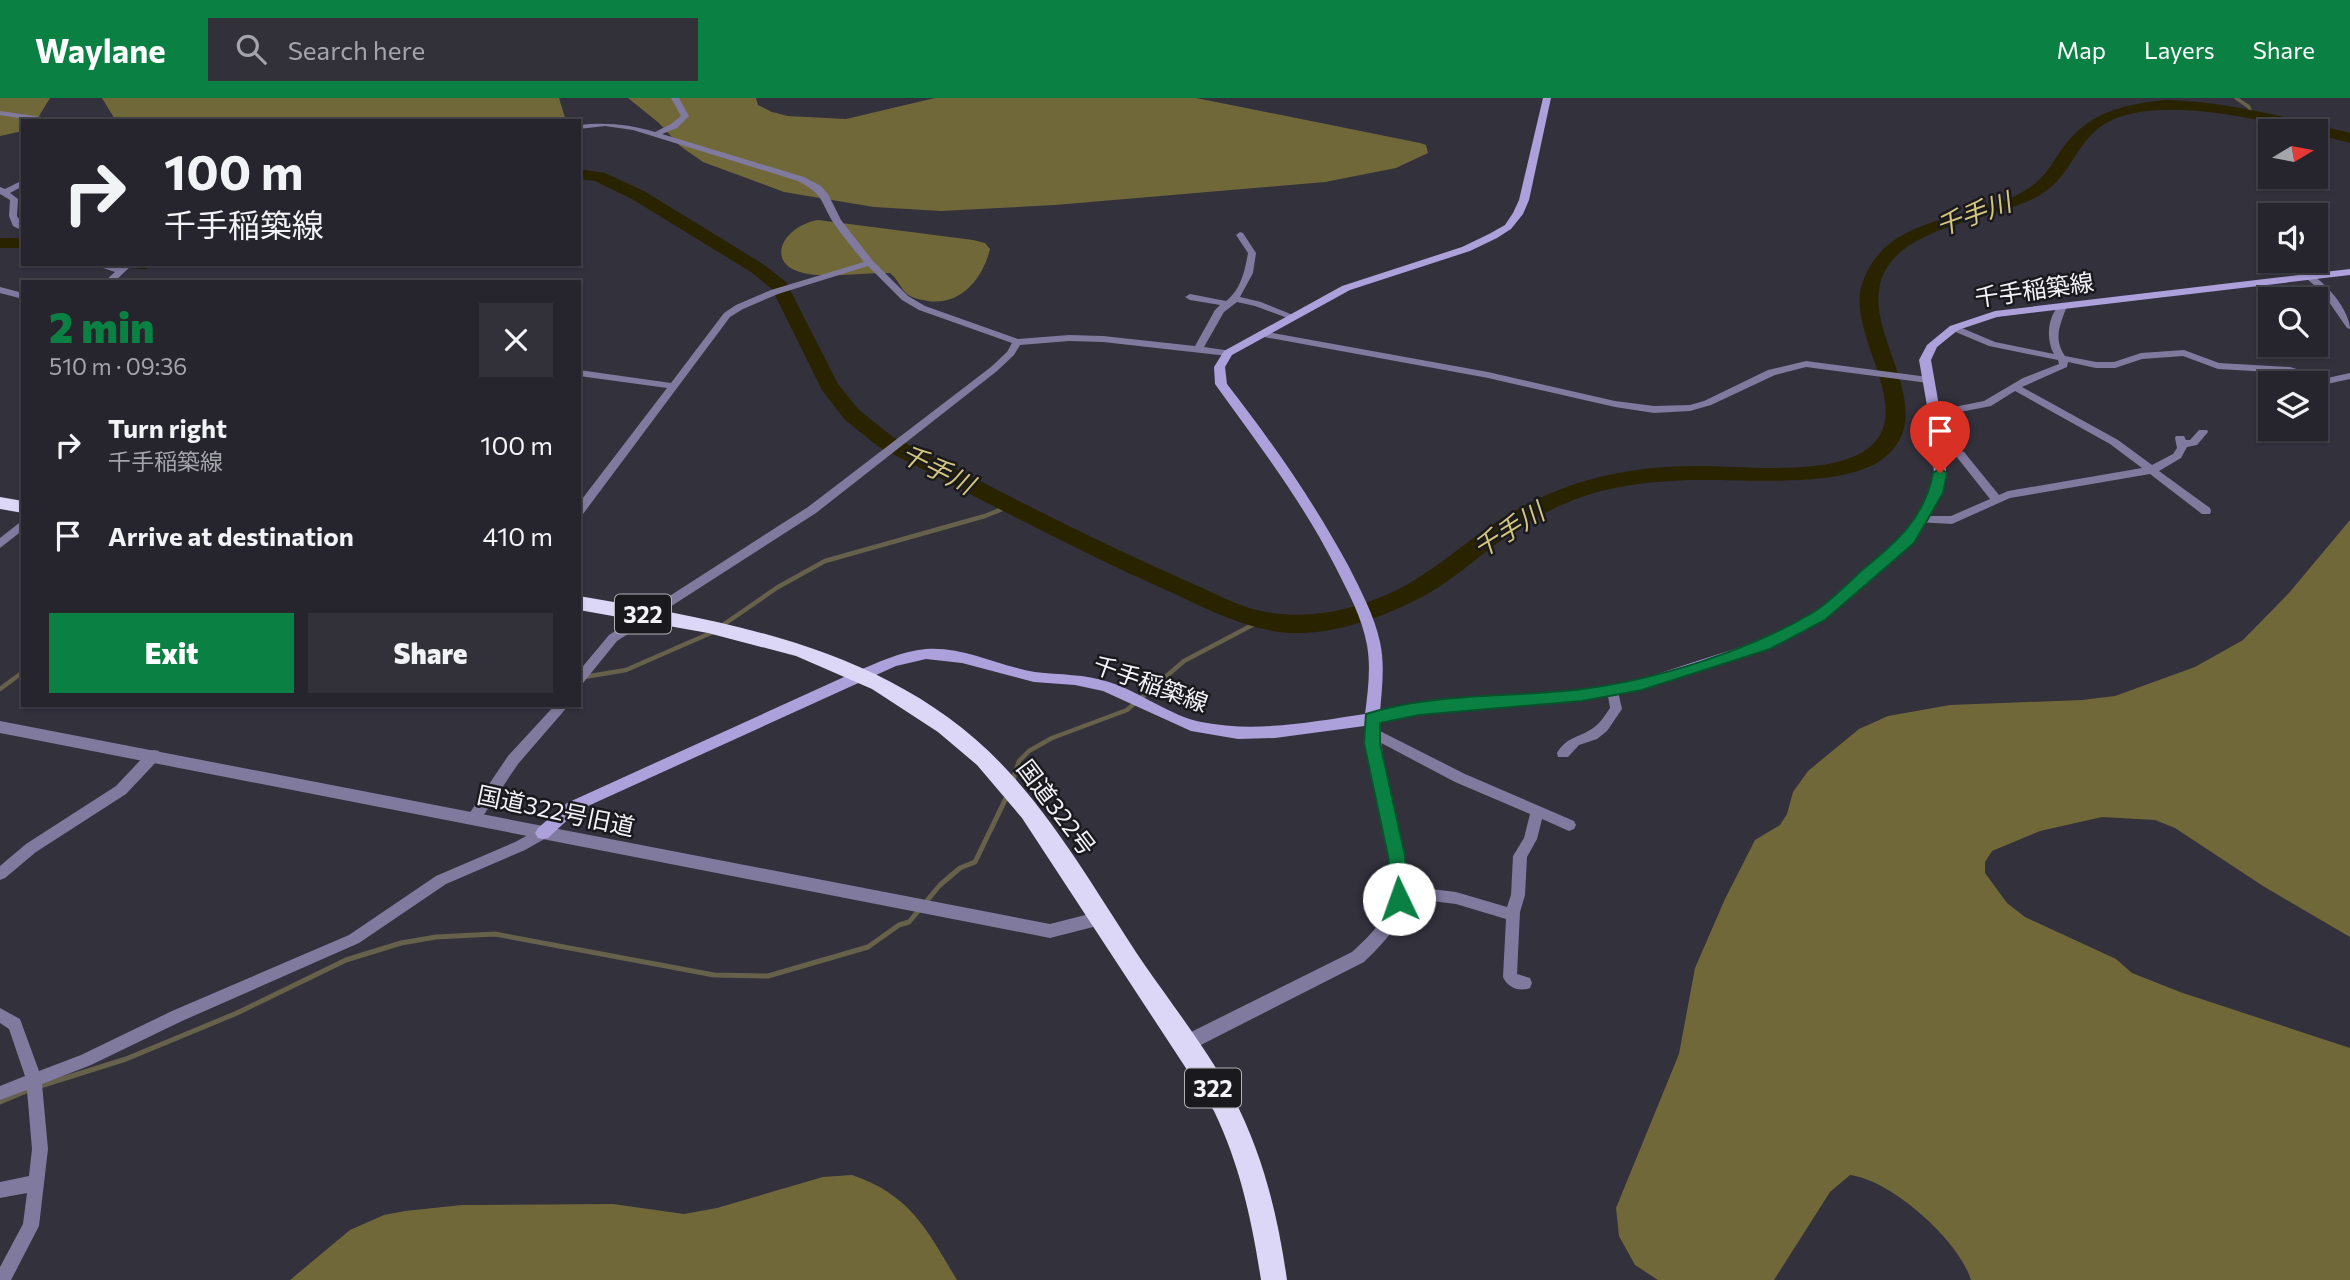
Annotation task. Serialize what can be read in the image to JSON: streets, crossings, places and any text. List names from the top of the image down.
{
  "streets": {
    "highway": ["322", "国道322号"],
    "main road": ["千手稲築線"],
    "street": ["国道322号旧道"]
  },
  "crossings": [
    ["千手稲築線", "国道322号"],
    ["千手稲築線", "国道322号旧道"],
    ["国道322号", "国道322号旧道"]
  ],
  "water": ["千手川"],
  "north": "right",
  "page": {
    "header": "Waylane",
    "search": "Search here",
    "nav": ["Map", "Layers", "Share"],
    "turn": ["100 m", "千手稲築線"],
    "heading": ["2 min", "510 m · 09:36"],
    "list": [
      {
        "name": "Turn right",
        "note": "千手稲築線",
        "value": "100 m"
      },
      {
        "name": "Arrive at destination",
        "value": "410 m"
      }
    ],
    "buttons": ["Exit", "Share"]
  }
}
